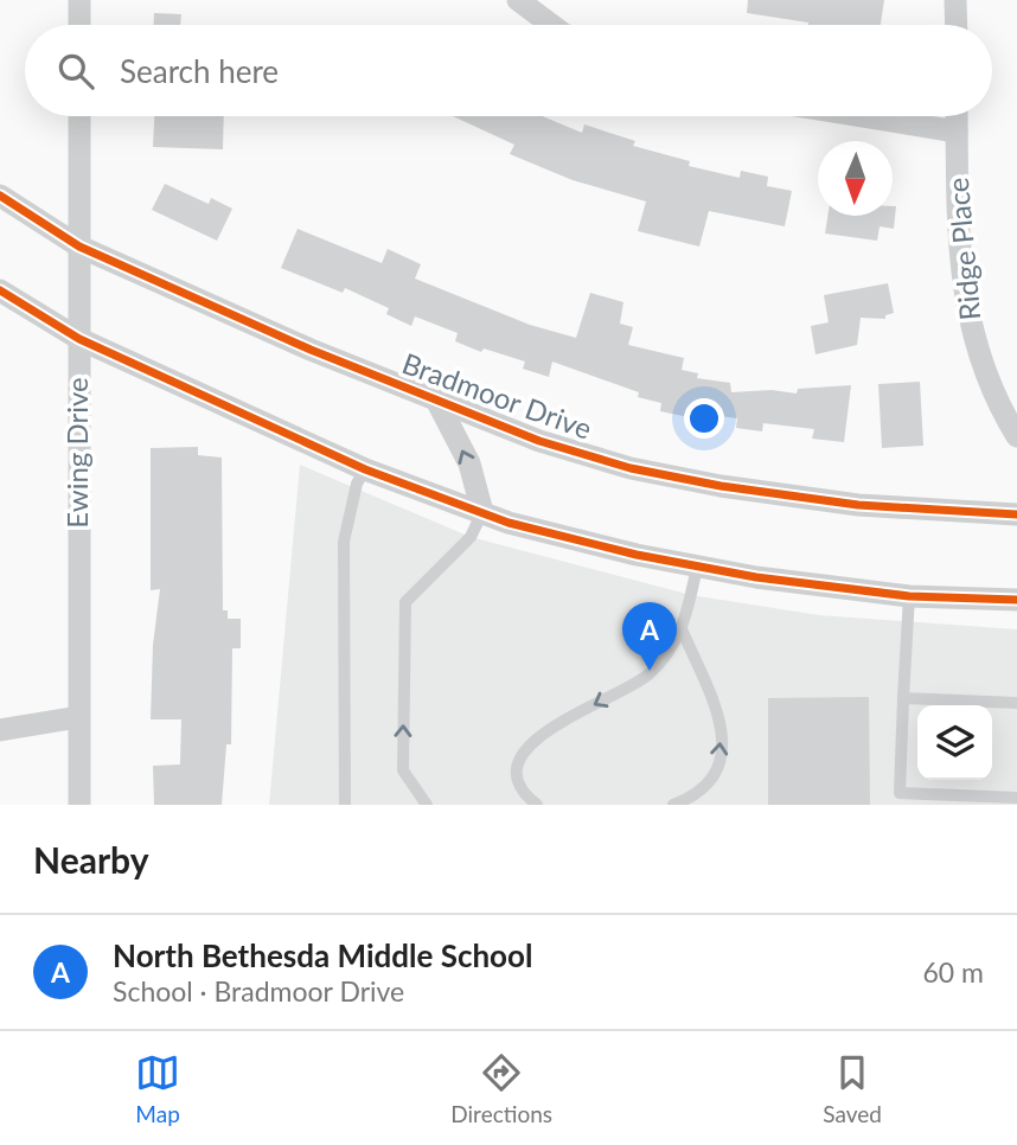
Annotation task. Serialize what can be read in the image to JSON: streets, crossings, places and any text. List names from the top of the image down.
{
  "streets": {
    "street": ["Ridge Place", "Bradmoor Drive", "Ewing Drive"]
  },
  "crossings": [
    ["Bradmoor Drive", "Ewing Drive"]
  ],
  "north": "bottom",
  "page": {
    "search": "Search here",
    "pins": "A",
    "heading": "Nearby",
    "list": [
      {
        "mark": "A",
        "name": "North Bethesda Middle School",
        "note": "School · Bradmoor Drive",
        "value": "60 m"
      }
    ],
    "nav": ["Map", "Directions", "Saved"]
  }
}
